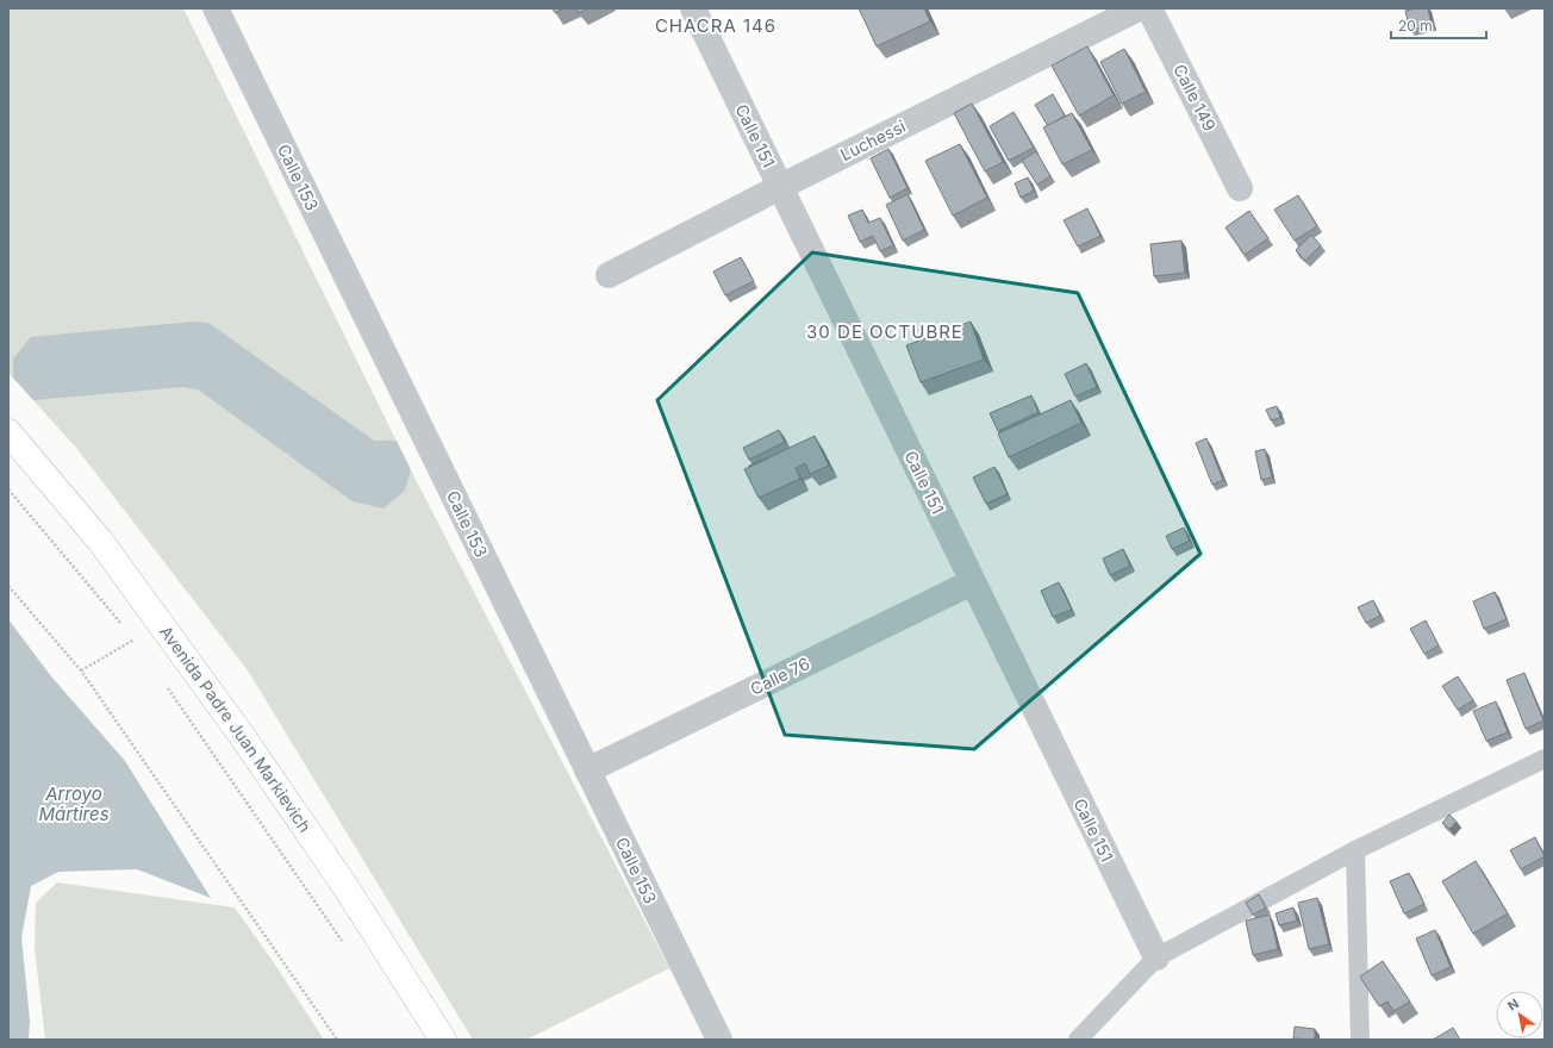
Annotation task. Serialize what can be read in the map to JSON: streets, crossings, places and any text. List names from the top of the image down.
{
  "streets": {
    "main road": ["Avenida Padre Juan Markievich"],
    "street": [
      "Calle 149",
      "Calle 151",
      "Luchessi",
      "Calle 153",
      "Calle 76"
    ]
  },
  "crossings": [
    ["Calle 151", "Luchessi"],
    ["Calle 151", "Calle 76"],
    ["Calle 153", "Calle 76"]
  ],
  "districts": ["CHACRA 146", "30 DE OCTUBRE"],
  "water": ["Arroyo Mártires"],
  "scale_bar": "20 m",
  "north": "top left"
}
